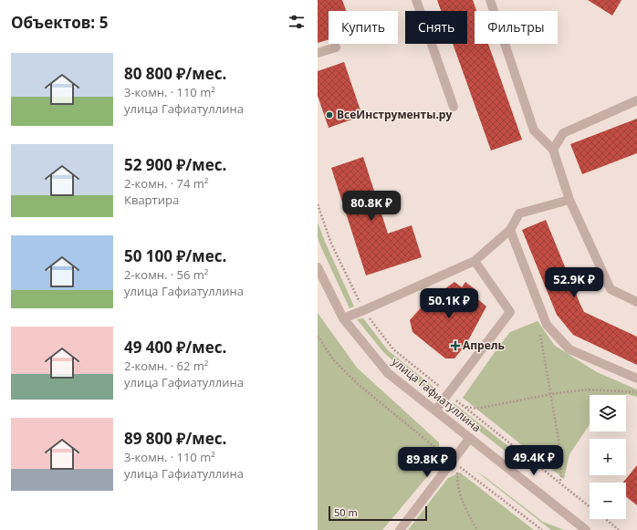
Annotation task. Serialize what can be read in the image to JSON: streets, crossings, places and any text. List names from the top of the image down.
{
  "streets": {
    "street": ["улица Гафиатуллина"]
  },
  "places": {
    "other": ["ВсеИнструменты.ру"],
    "health": ["Апрель"]
  },
  "scale_bar": "50 m",
  "page": {
    "heading": "Объектов: 5",
    "chip": ["Купить", "Снять", "Фильтры"],
    "list": [
      {
        "name": "80 800 ₽/мес.",
        "note": "3-комн. · 110 m² · улица Гафиатуллина"
      },
      {
        "name": "52 900 ₽/мес.",
        "note": "2-комн. · 74 m² · Квартира"
      },
      {
        "name": "50 100 ₽/мес.",
        "note": "2-комн. · 56 m² · улица Гафиатуллина"
      },
      {
        "name": "49 400 ₽/мес.",
        "note": "2-комн. · 62 m² · улица Гафиатуллина"
      },
      {
        "name": "89 800 ₽/мес.",
        "note": "3-комн. · 110 m² · улица Гафиатуллина"
      }
    ],
    "price": [
      "80.8K ₽",
      "52.9K ₽",
      "50.1K ₽",
      "49.4K ₽",
      "89.8K ₽"
    ],
    "map_buttons": ["+", "−"],
    "scale": "50 m"
  }
}
